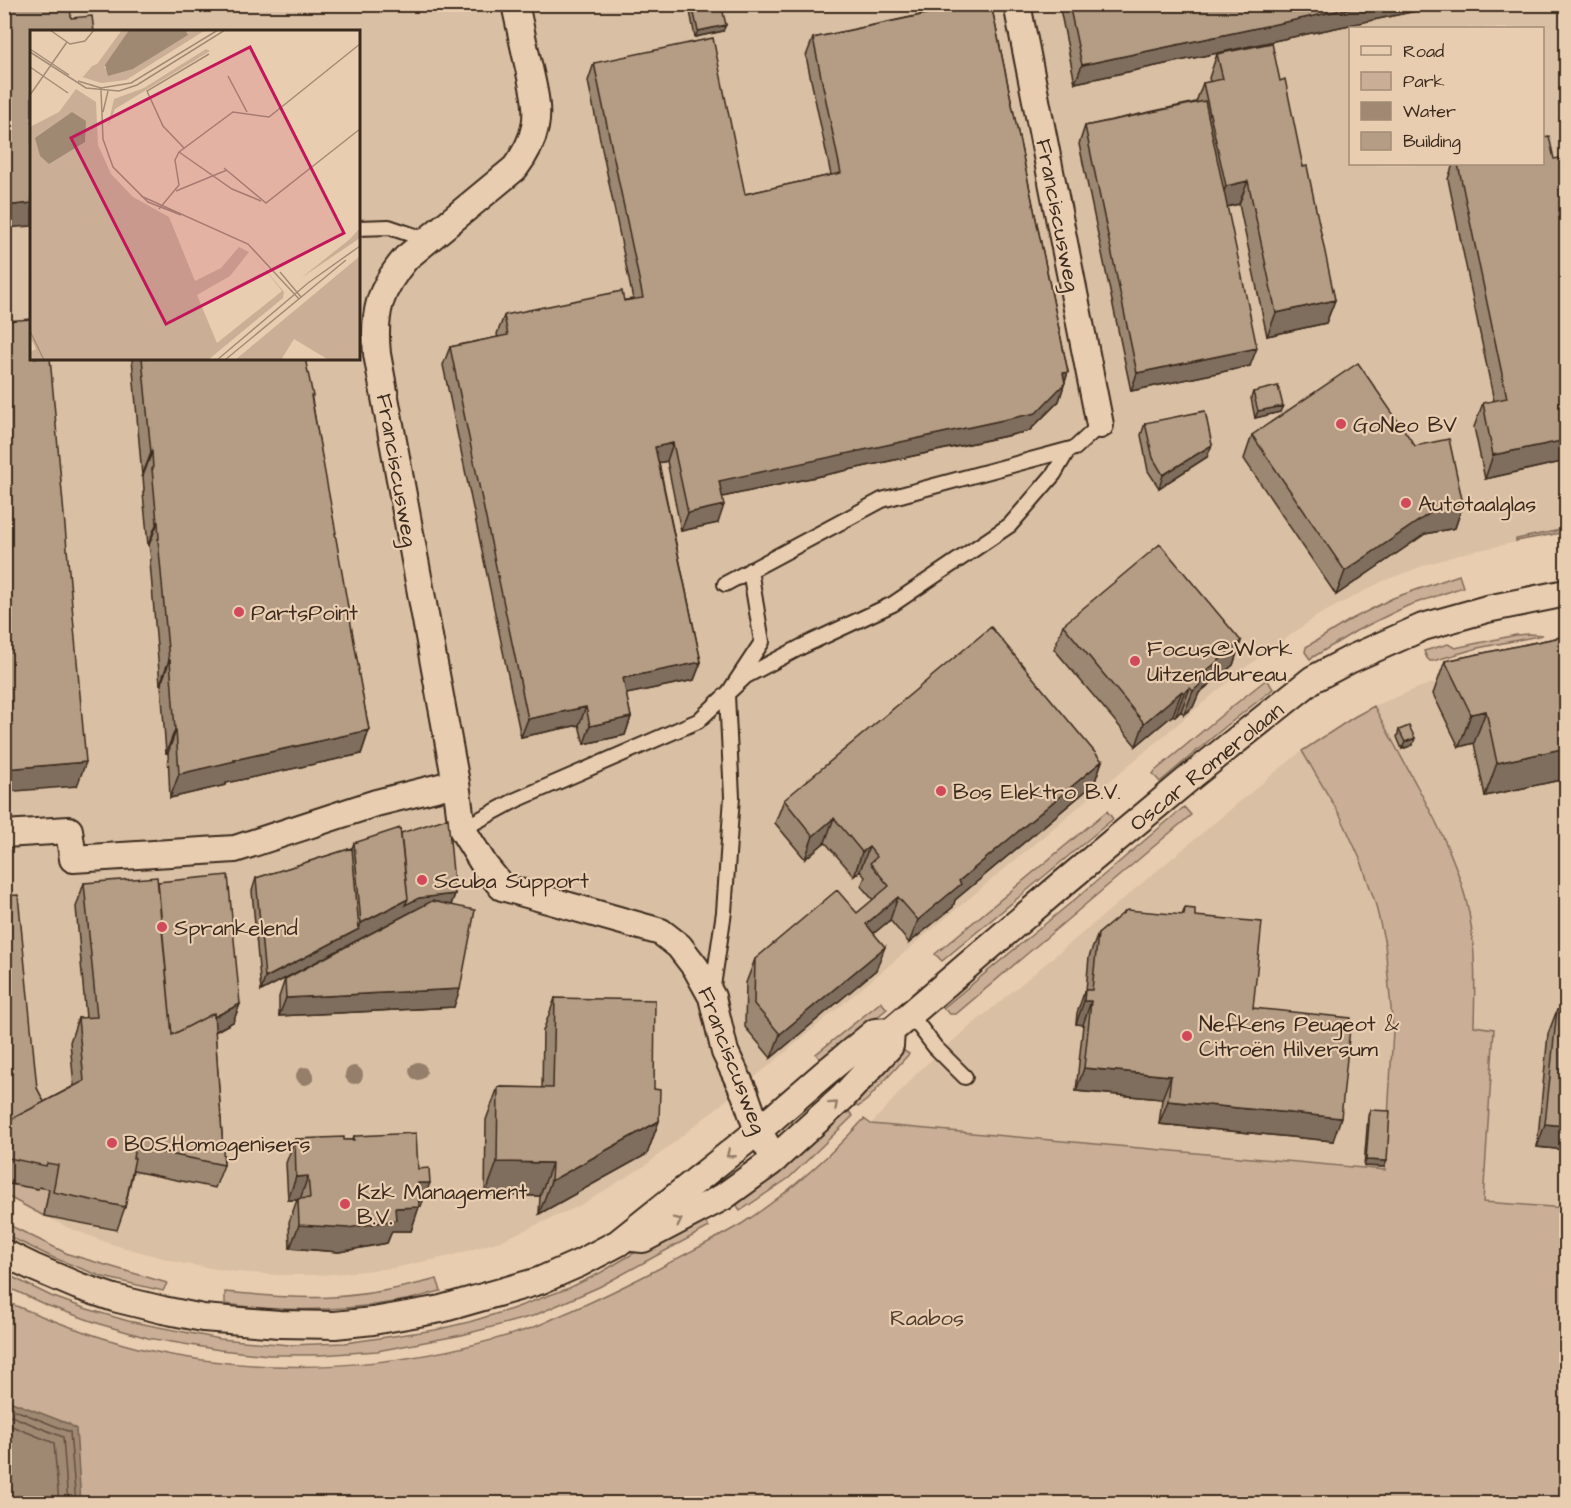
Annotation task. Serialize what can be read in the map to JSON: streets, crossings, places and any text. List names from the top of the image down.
{
  "streets": {
    "street": ["Franciscusweg", "Oscar Romerolaan"]
  },
  "crossings": [
    ["Franciscusweg", "Oscar Romerolaan"]
  ],
  "parks": ["Raabos"],
  "places": [
    "GoNeo BV",
    "Autotaalglas",
    "PartsPoint",
    "Focus@Work Uitzendbureau",
    "Bos Elektro B.V.",
    "Scuba Support",
    "Sprankelend",
    "Nefkens Peugeot & Citroën Hilversum",
    "BOS.Homogenisers",
    "Kzk Management B.V."
  ],
  "legend": [
    "Road",
    "Park",
    "Water",
    "Building"
  ]
}
